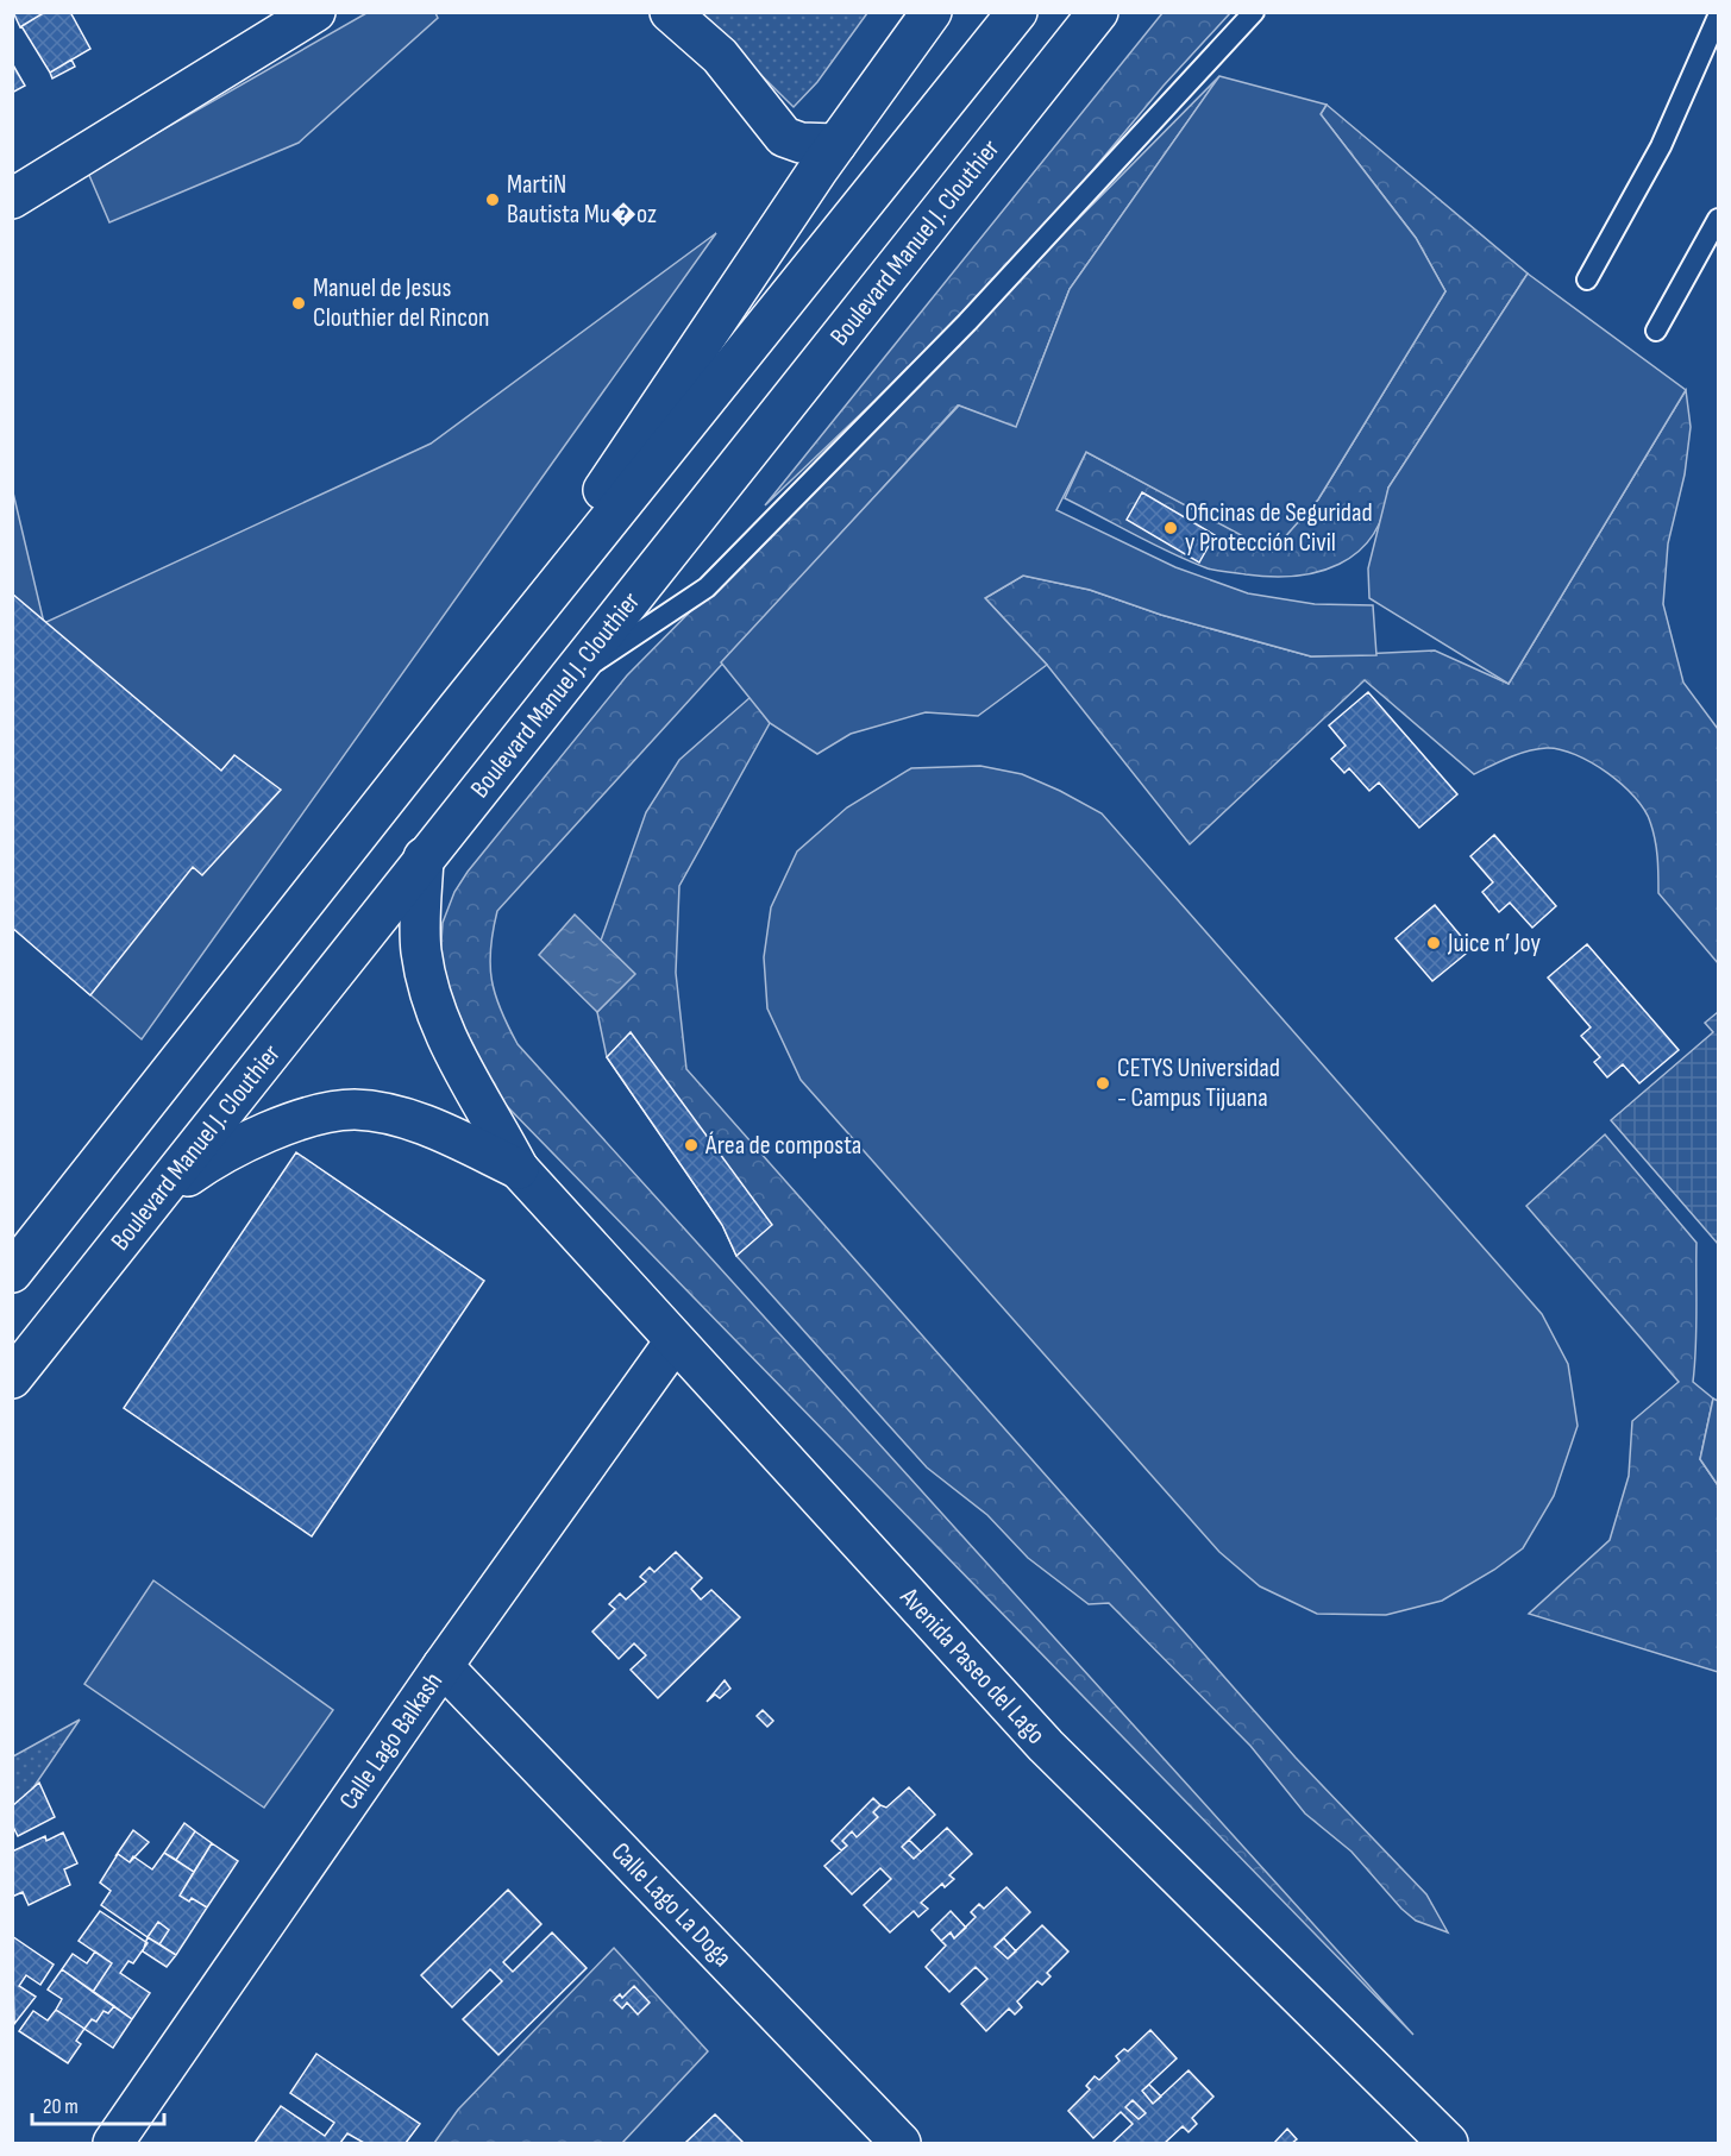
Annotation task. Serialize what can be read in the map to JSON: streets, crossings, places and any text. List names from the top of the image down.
{
  "streets": {
    "main road": [
      "Boulevard Manuel J. Clouthier",
      "Avenida Paseo del Lago",
      "Calle Lago Balkash",
      "Calle Lago La Doga"
    ]
  },
  "crossings": [
    ["Avenida Paseo del Lago", "Calle Lago Balkash"],
    ["Calle Lago Balkash", "Calle Lago La Doga"]
  ],
  "places": [
    "MartiN Bautista Mu�oz",
    "Manuel de Jesus Clouthier del Rincon",
    "Oficinas de Seguridad y Protección Civil",
    "Juice n’ Joy",
    "CETYS Universidad - Campus Tijuana",
    "Área de composta"
  ],
  "scale_bar": "20 m"
}
